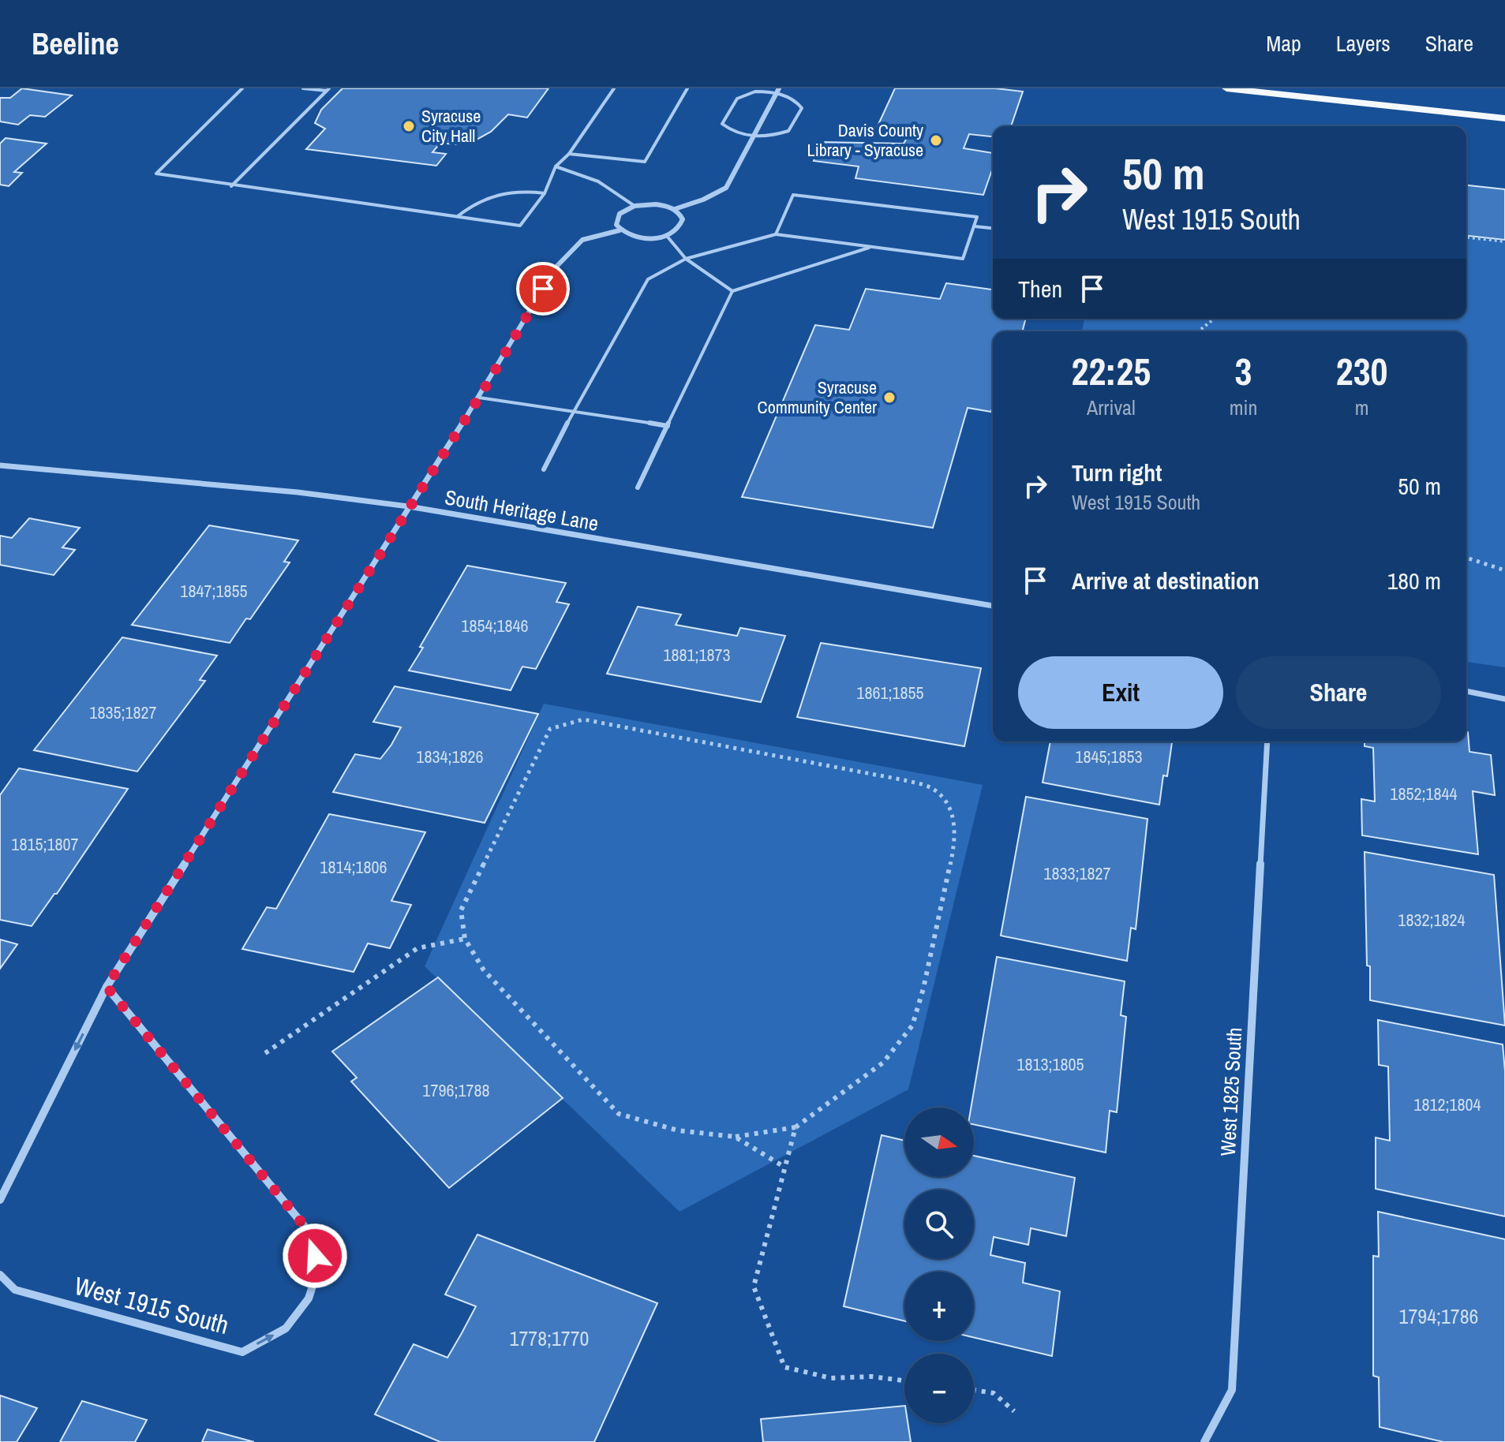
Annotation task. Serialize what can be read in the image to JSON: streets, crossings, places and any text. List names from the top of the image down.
{
  "streets": {
    "street": ["South Heritage Lane", "West 1825 South", "West 1915 South"]
  },
  "places": ["Syracuse City Hall", "Davis County Library - Syracuse", "Syracuse Community Center"],
  "house_numbers": [
    "1847;1855",
    "1854;1846",
    "1881;1873",
    "1861;1855",
    "1835;1827",
    "1834;1826",
    "1845;1853",
    "1852;1844",
    "1815;1807",
    "1814;1806",
    "1833;1827",
    "1832;1824",
    "1813;1805",
    "1796;1788",
    "1812;1804",
    "1794;1786",
    "1778;1770"
  ],
  "north": "right",
  "page": {
    "header": "Beeline",
    "nav": ["Map", "Layers", "Share"],
    "turn": ["50 m", "West 1915 South"],
    "then": "Then",
    "eta": [
      "22:25",
      "Arrival",
      "3",
      "min",
      "230",
      "m"
    ],
    "list": [
      {
        "name": "Turn right",
        "note": "West 1915 South",
        "value": "50 m"
      },
      {
        "name": "Arrive at destination",
        "value": "180 m"
      }
    ],
    "buttons": ["Exit", "Share"],
    "map_buttons": ["+", "−"]
  }
}
